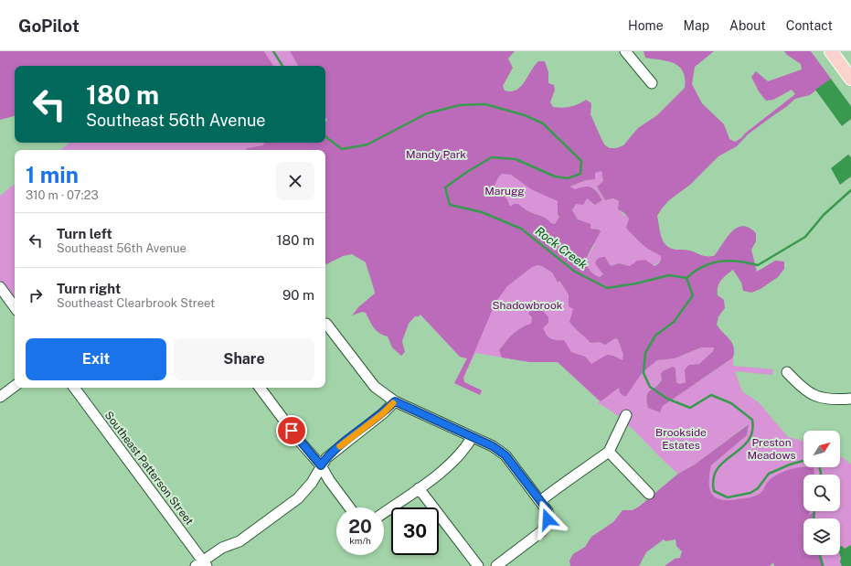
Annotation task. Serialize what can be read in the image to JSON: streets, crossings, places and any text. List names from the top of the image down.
{
  "streets": {
    "street": ["Southeast Patterson Street"]
  },
  "water": ["Rock Creek"],
  "parks": [
    "Mandy Park",
    "Marugg",
    "Shadowbrook",
    "Brookside Estates",
    "Preston Meadows"
  ],
  "north": "top right",
  "page": {
    "header": "GoPilot",
    "nav": [
      "Home",
      "Map",
      "About",
      "Contact"
    ],
    "turn": ["180 m", "Southeast 56th Avenue"],
    "heading": ["1 min", "310 m · 07:23"],
    "list": [
      {
        "name": "Turn left",
        "note": "Southeast 56th Avenue",
        "value": "180 m"
      },
      {
        "name": "Turn right",
        "note": "Southeast Clearbrook Street",
        "value": "90 m"
      }
    ],
    "buttons": ["Exit", "Share"],
    "speed": "20 km/h",
    "limit": "30"
  }
}
